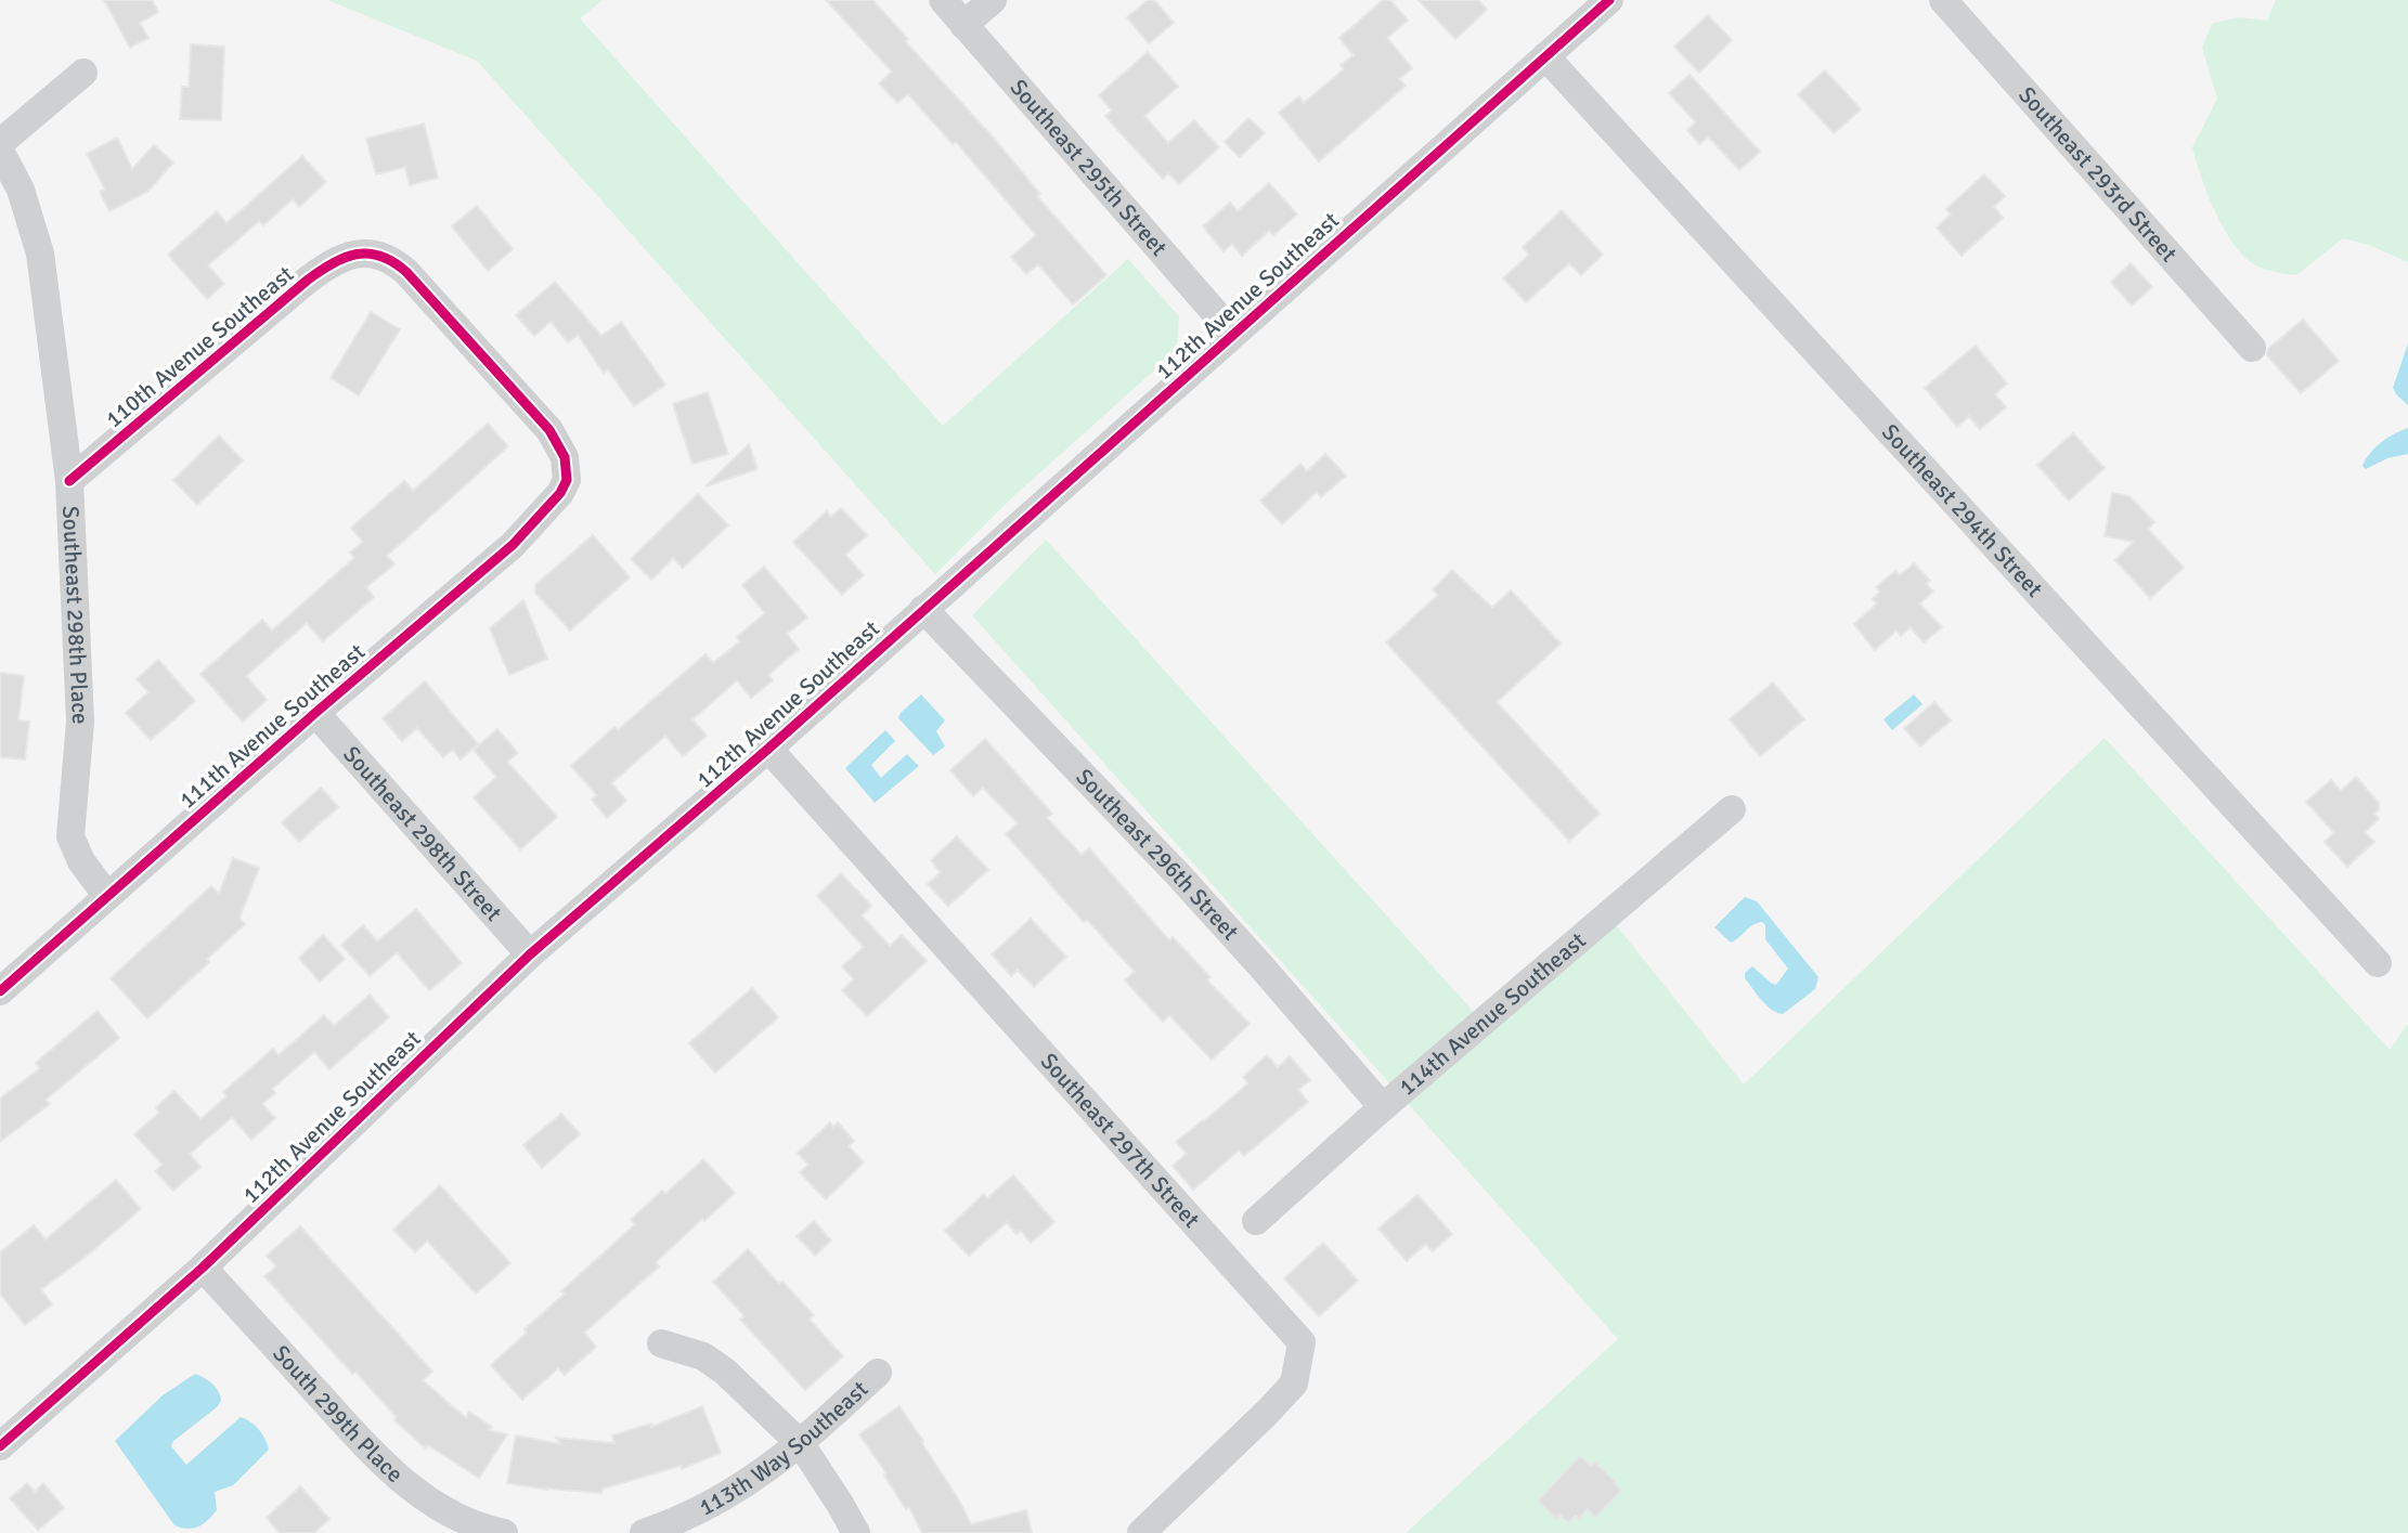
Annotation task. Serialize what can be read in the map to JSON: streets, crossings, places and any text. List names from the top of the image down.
{
  "streets": {
    "street": [
      "Southeast 295th Street",
      "Southeast 293rd Street",
      "112th Avenue Southeast",
      "110th Avenue Southeast",
      "Southeast 294th Street",
      "Southeast 298th Place",
      "111th Avenue Southeast",
      "Southeast 298th Street",
      "Southeast 296th Street",
      "114th Avenue Southeast",
      "Southeast 297th Street",
      "South 299th Place",
      "113th Way Southeast"
    ]
  },
  "crossings": [
    ["Southeast 295th Street", "112th Avenue Southeast"],
    ["112th Avenue Southeast", "Southeast 294th Street"],
    ["112th Avenue Southeast", "Southeast 298th Street"],
    ["112th Avenue Southeast", "Southeast 296th Street"],
    ["112th Avenue Southeast", "Southeast 297th Street"],
    ["112th Avenue Southeast", "South 299th Place"],
    ["110th Avenue Southeast", "Southeast 298th Place"],
    ["110th Avenue Southeast", "111th Avenue Southeast"],
    ["Southeast 298th Place", "111th Avenue Southeast"],
    ["111th Avenue Southeast", "Southeast 298th Street"],
    ["Southeast 296th Street", "114th Avenue Southeast"]
  ]
}
